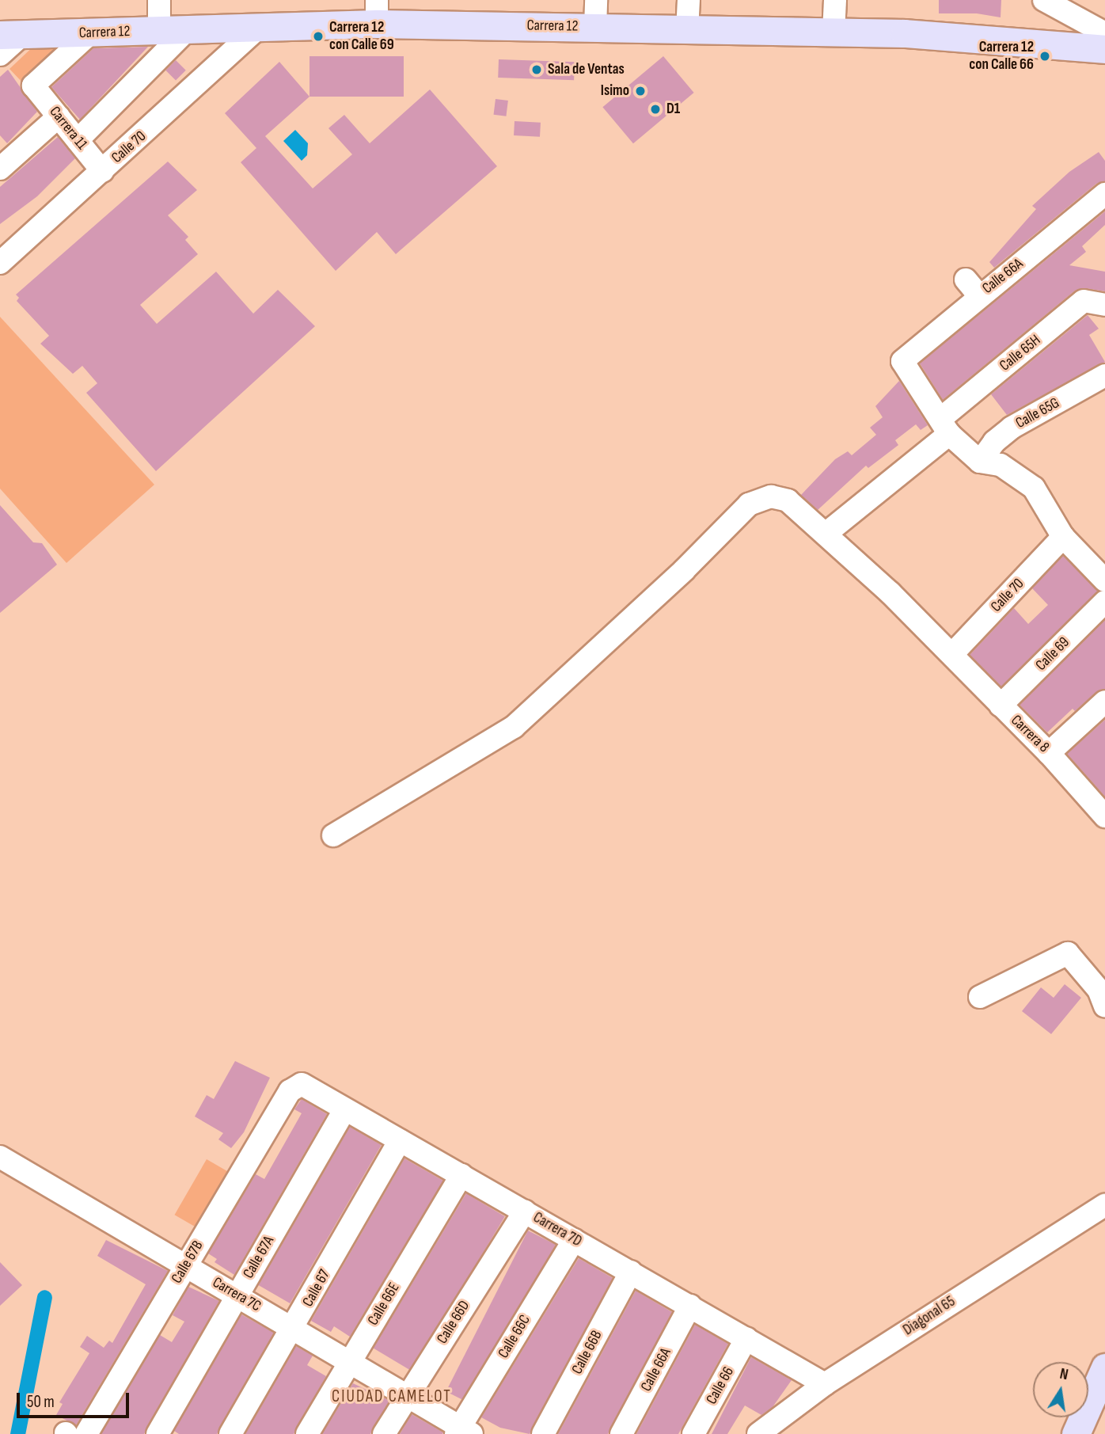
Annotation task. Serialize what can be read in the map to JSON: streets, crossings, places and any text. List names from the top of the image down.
{
  "streets": {
    "main road": ["Carrera 12"],
    "street": [
      "Carrera 11",
      "Calle 70",
      "Calle 66A",
      "Calle 65H",
      "Calle 65G",
      "Calle 69",
      "Carrera 8",
      "Carrera 7D",
      "Calle 67A",
      "Calle 67B",
      "Calle 67",
      "Carrera 7C",
      "Calle 66E",
      "Diagonal 65",
      "Calle 66D",
      "Calle 66C",
      "Calle 66B",
      "Calle 66"
    ]
  },
  "crossings": [
    ["Carrera 12", "Carrera 11"],
    ["Carrera 12", "Calle 70"],
    ["Carrera 11", "Calle 70"],
    ["Calle 70", "Carrera 8"],
    ["Calle 66A", "Calle 65H"],
    ["Calle 66A", "Carrera 7D"],
    ["Calle 65H", "Carrera 8"],
    ["Calle 69", "Carrera 8"],
    ["Carrera 7D", "Calle 67A"],
    ["Carrera 7D", "Calle 67B"],
    ["Carrera 7D", "Calle 67"],
    ["Carrera 7D", "Calle 66E"],
    ["Carrera 7D", "Diagonal 65"],
    ["Carrera 7D", "Calle 66D"],
    ["Carrera 7D", "Calle 66C"],
    ["Carrera 7D", "Calle 66B"],
    ["Carrera 7D", "Calle 66"],
    ["Calle 67A", "Carrera 7C"],
    ["Calle 67B", "Carrera 7C"],
    ["Calle 67", "Carrera 7C"],
    ["Carrera 7C", "Calle 66E"],
    ["Carrera 7C", "Calle 66D"],
    ["Carrera 7C", "Calle 66C"]
  ],
  "districts": ["CIUDAD CAMELOT"],
  "places": [
    "Carrera 12 con Calle 69",
    "Carrera 12 con Calle 66",
    "Sala de Ventas",
    "Isimo",
    "D1"
  ],
  "scale_bar": "50 m",
  "north": "top"
}
